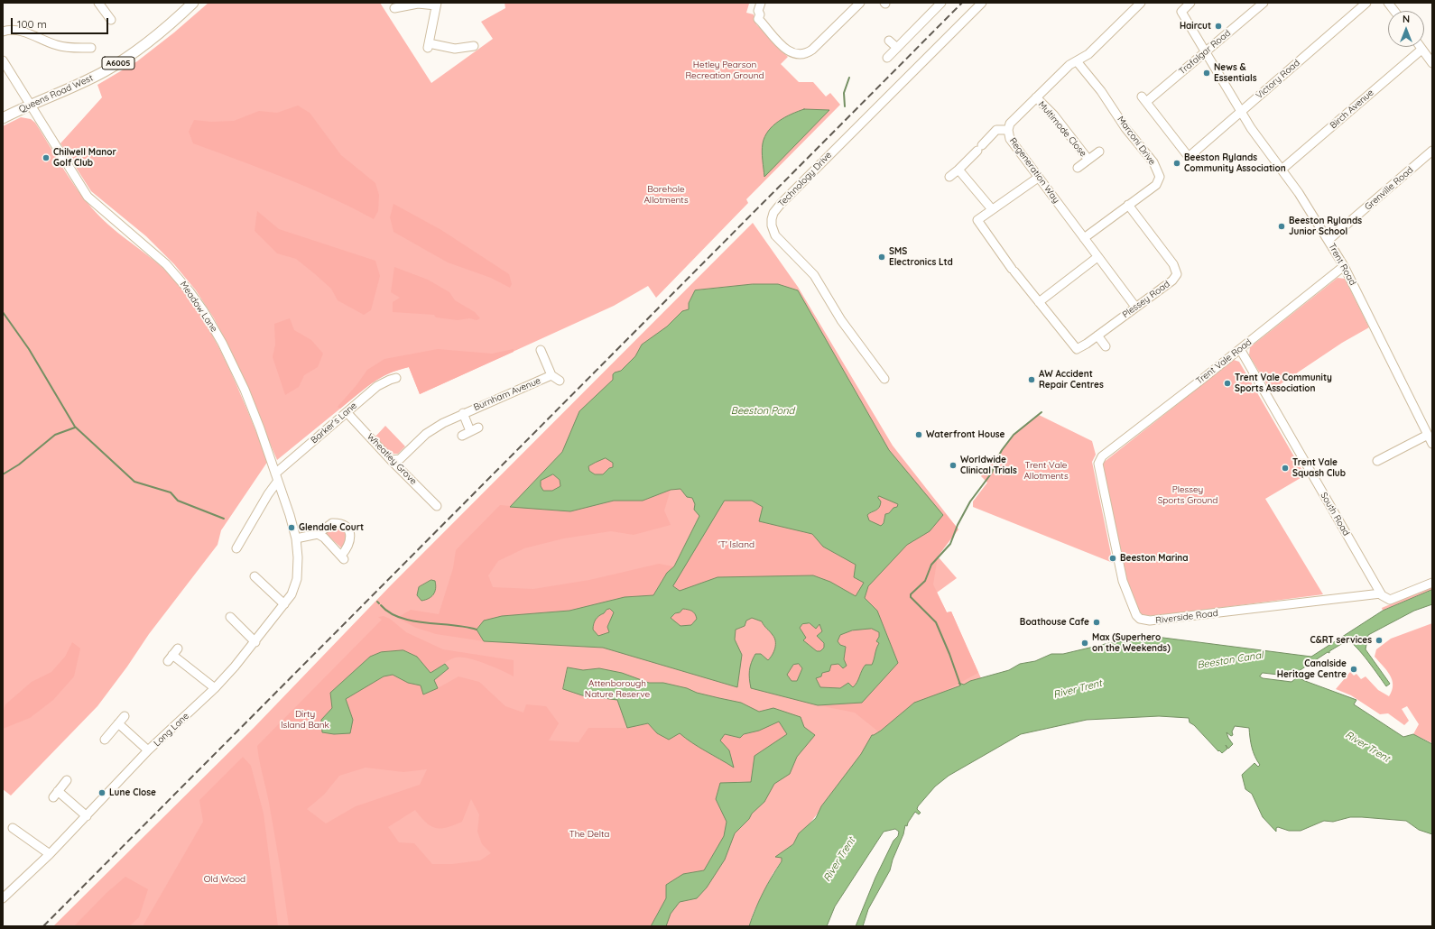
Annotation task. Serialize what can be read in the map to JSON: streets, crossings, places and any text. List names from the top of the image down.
{
  "streets": {
    "main road": ["A6005", "Queens Road West"],
    "street": [
      "Trafalgar Road",
      "Victory Road",
      "Birch Avenue",
      "Multimode Close",
      "Marconi Drive",
      "Regeneration Way",
      "Technology Drive",
      "Grenville Road",
      "Trent Road",
      "Plessey Road",
      "Meadow Lane",
      "Trent Vale Road",
      "Burnham Avenue",
      "Barker's Lane",
      "Wheatley Grove",
      "South Road",
      "Riverside Road",
      "Long Lane"
    ]
  },
  "crossings": [
    ["Trafalgar Road", "Victory Road"],
    ["Trafalgar Road", "Trent Road"],
    ["Victory Road", "Trent Road"],
    ["Queens Road West", "Meadow Lane"],
    ["Birch Avenue", "Trent Road"],
    ["Multimode Close", "Regeneration Way"],
    ["Marconi Drive", "Regeneration Way"],
    ["Marconi Drive", "Plessey Road"],
    ["Regeneration Way", "Plessey Road"],
    ["Grenville Road", "Trent Road"],
    ["Trent Road", "Trent Vale Road"],
    ["Meadow Lane", "Barker's Lane"],
    ["Meadow Lane", "Long Lane"],
    ["Trent Vale Road", "South Road"],
    ["Trent Vale Road", "Riverside Road"],
    ["Burnham Avenue", "Wheatley Grove"],
    ["Barker's Lane", "Wheatley Grove"],
    ["South Road", "Riverside Road"]
  ],
  "water": ["Beeston Pond", "Beeston Canal", "River Trent"],
  "parks": [
    "Hetley Pearson Recreation Ground",
    "Borehole Allotments",
    "Trent Vale Allotments",
    "Plessey Sports Ground",
    "'T' Island",
    "Attenborough Nature Reserve",
    "Dirty Island Bank",
    "The Delta",
    "Old Wood"
  ],
  "places": [
    "Haircut",
    "News & Essentials",
    "Chilwell Manor Golf Club",
    "Beeston Rylands Community Association",
    "Beeston Rylands Junior School",
    "SMS Electronics Ltd",
    "AW Accident Repair Centres",
    "Trent Vale Community Sports Association",
    "Waterfront House",
    "Worldwide Clinical Trials",
    "Trent Vale Squash Club",
    "Glendale Court",
    "Beeston Marina",
    "Boathouse Cafe",
    "C&RT services",
    "Max (Superhero on the Weekends)",
    "Canalside Heritage Centre",
    "Lune Close"
  ],
  "scale_bar": "100 m",
  "north": "top"
}
